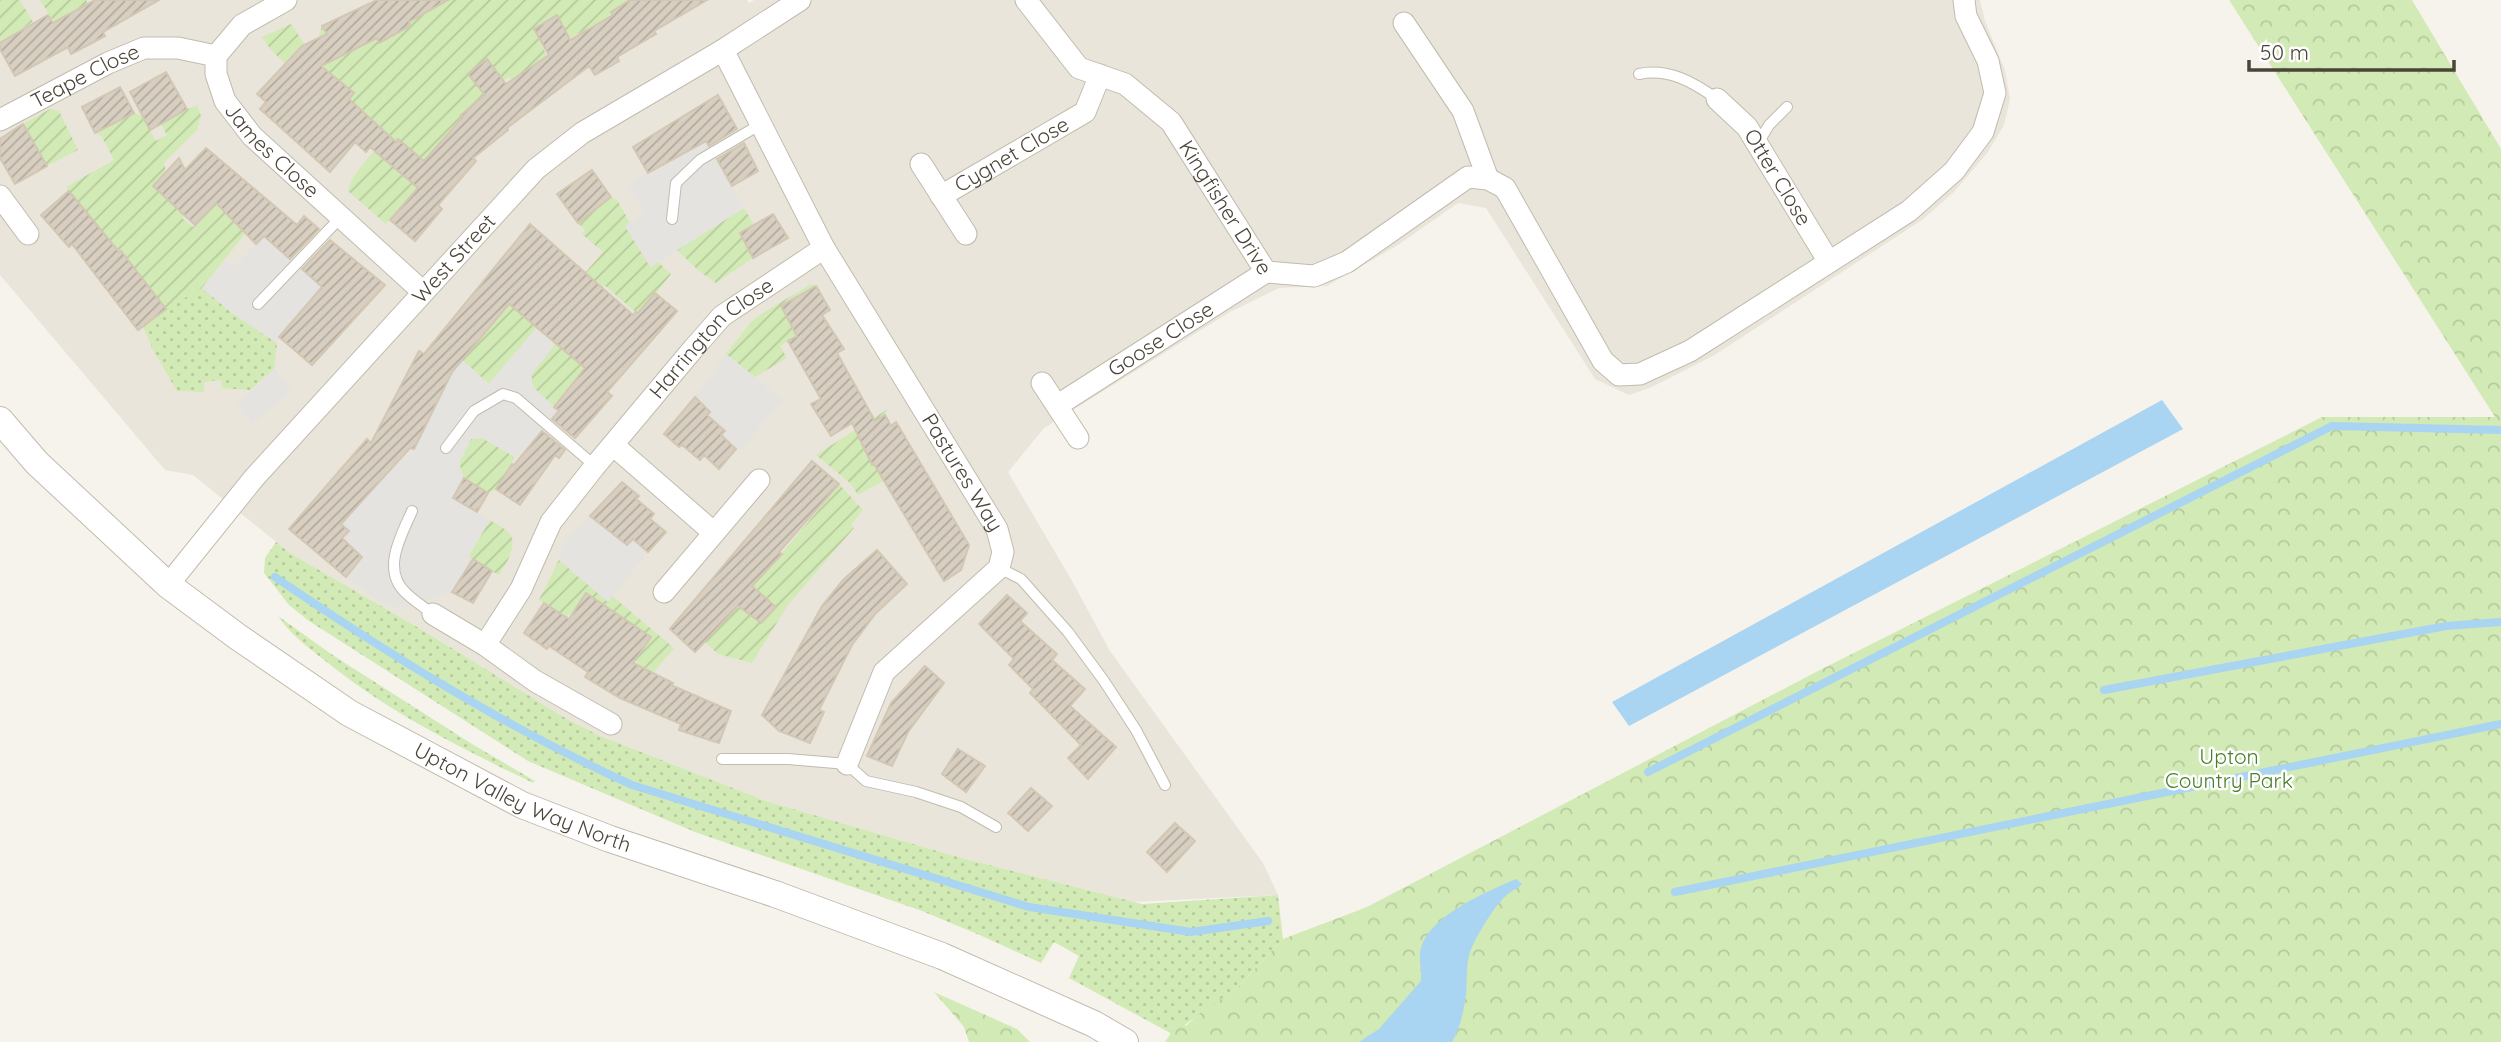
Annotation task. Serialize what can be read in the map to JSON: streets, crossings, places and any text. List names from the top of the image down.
{
  "streets": {
    "street": [
      "Teape Close",
      "James Close",
      "Cygnet Close",
      "Otter Close",
      "Kingfisher Drive",
      "West Street",
      "Goose Close",
      "Harrington Close",
      "Pastures Way",
      "Upton Valley Way North"
    ]
  },
  "crossings": [
    ["Teape Close", "James Close"],
    ["James Close", "West Street"],
    ["Cygnet Close", "Kingfisher Drive"],
    ["Kingfisher Drive", "Goose Close"],
    ["West Street", "Pastures Way"],
    ["West Street", "Upton Valley Way North"],
    ["Harrington Close", "Pastures Way"]
  ],
  "parks": ["Upton Country Park"],
  "scale_bar": "50 m"
}
